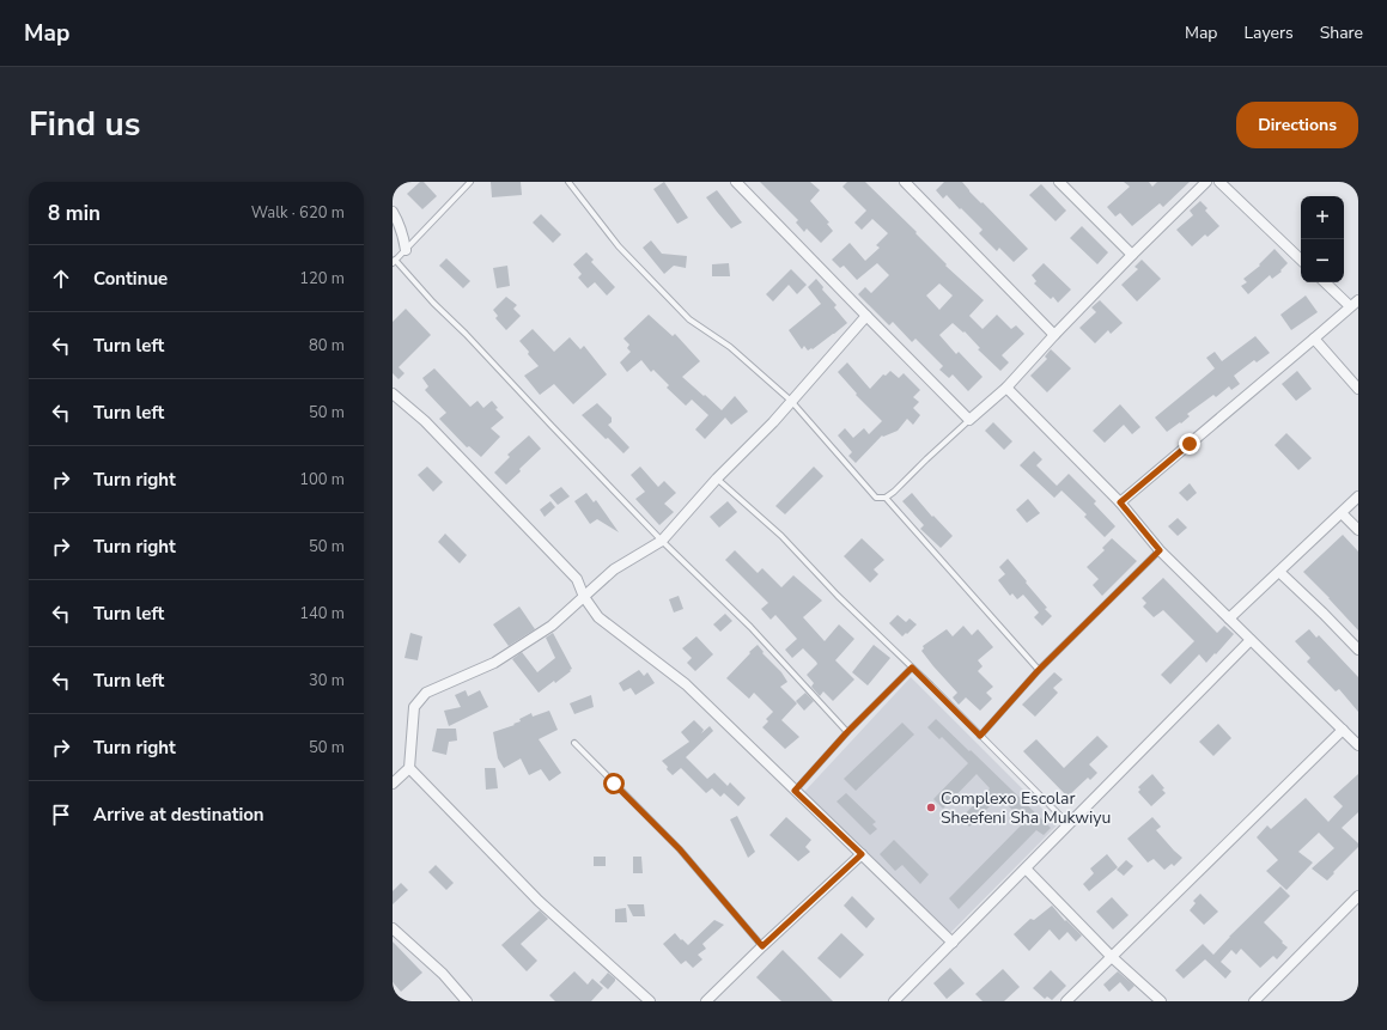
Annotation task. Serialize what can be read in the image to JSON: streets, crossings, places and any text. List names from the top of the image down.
{
  "places": ["Complexo Escolar Sheefeni Sha Mukwiyu"],
  "page": {
    "header": "Map",
    "nav": ["Map", "Layers", "Share"],
    "title": "Find us",
    "buttons": "Directions",
    "heading": ["8 min", "Walk · 620 m"],
    "map_buttons": ["+", "−"],
    "list": [
      ["Continue", "120 m"],
      ["Turn left", "80 m"],
      ["Turn left", "50 m"],
      ["Turn right", "100 m"],
      ["Turn right", "50 m"],
      ["Turn left", "140 m"],
      ["Turn left", "30 m"],
      ["Turn right", "50 m"],
      "Arrive at destination"
    ]
  }
}
